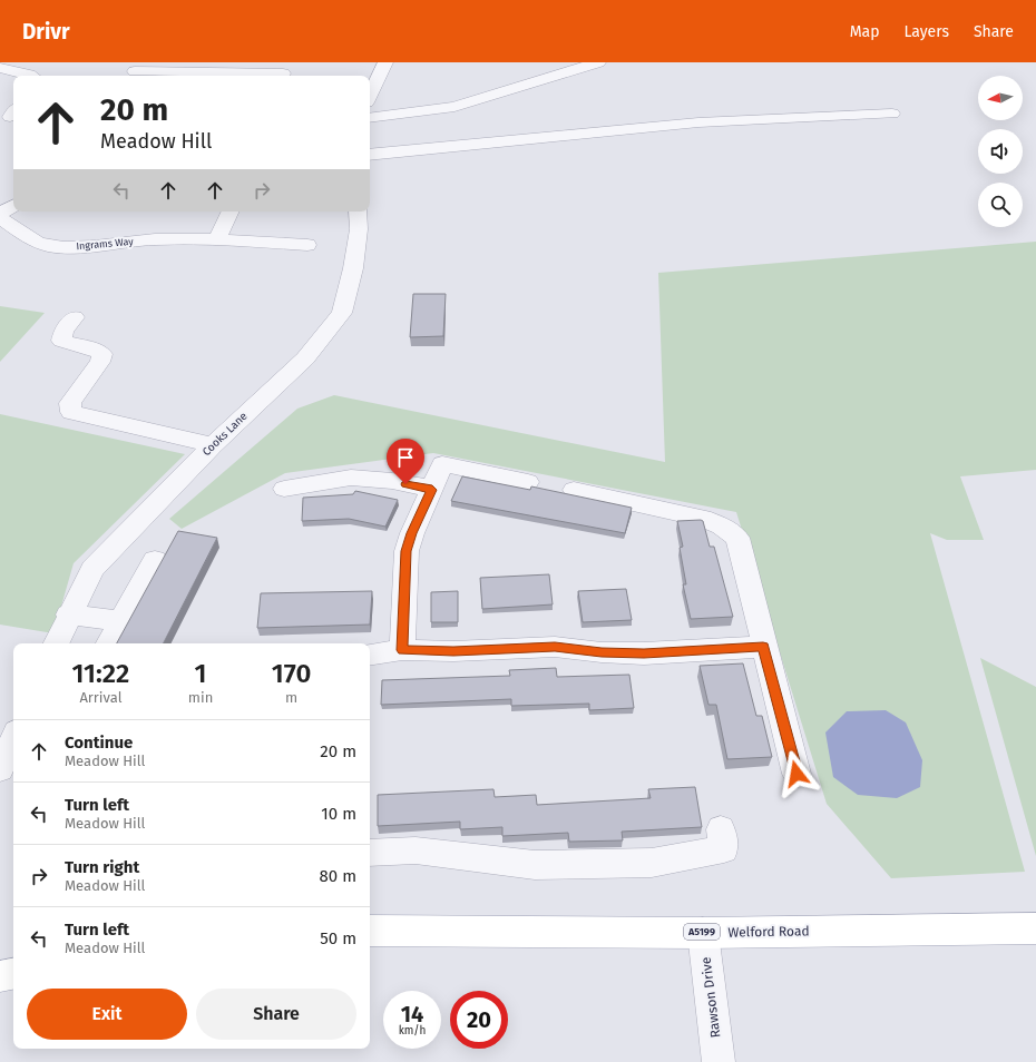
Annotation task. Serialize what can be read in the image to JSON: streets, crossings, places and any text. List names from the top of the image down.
{
  "streets": {
    "main road": ["A5199", "Welford Road"],
    "street": ["Ingrams Way", "Cooks Lane", "Rawson Drive"]
  },
  "crossings": [
    ["Welford Road", "Rawson Drive"]
  ],
  "north": "left",
  "page": {
    "header": "Drivr",
    "nav": ["Map", "Layers", "Share"],
    "turn": ["20 m", "Meadow Hill"],
    "eta": [
      "11:22",
      "Arrival",
      "1",
      "min",
      "170",
      "m"
    ],
    "list": [
      {
        "name": "Continue",
        "note": "Meadow Hill",
        "value": "20 m"
      },
      {
        "name": "Turn left",
        "note": "Meadow Hill",
        "value": "10 m"
      },
      {
        "name": "Turn right",
        "note": "Meadow Hill",
        "value": "80 m"
      },
      {
        "name": "Turn left",
        "note": "Meadow Hill",
        "value": "50 m"
      }
    ],
    "buttons": ["Exit", "Share"],
    "speed": "14 km/h",
    "limit": "20"
  }
}
